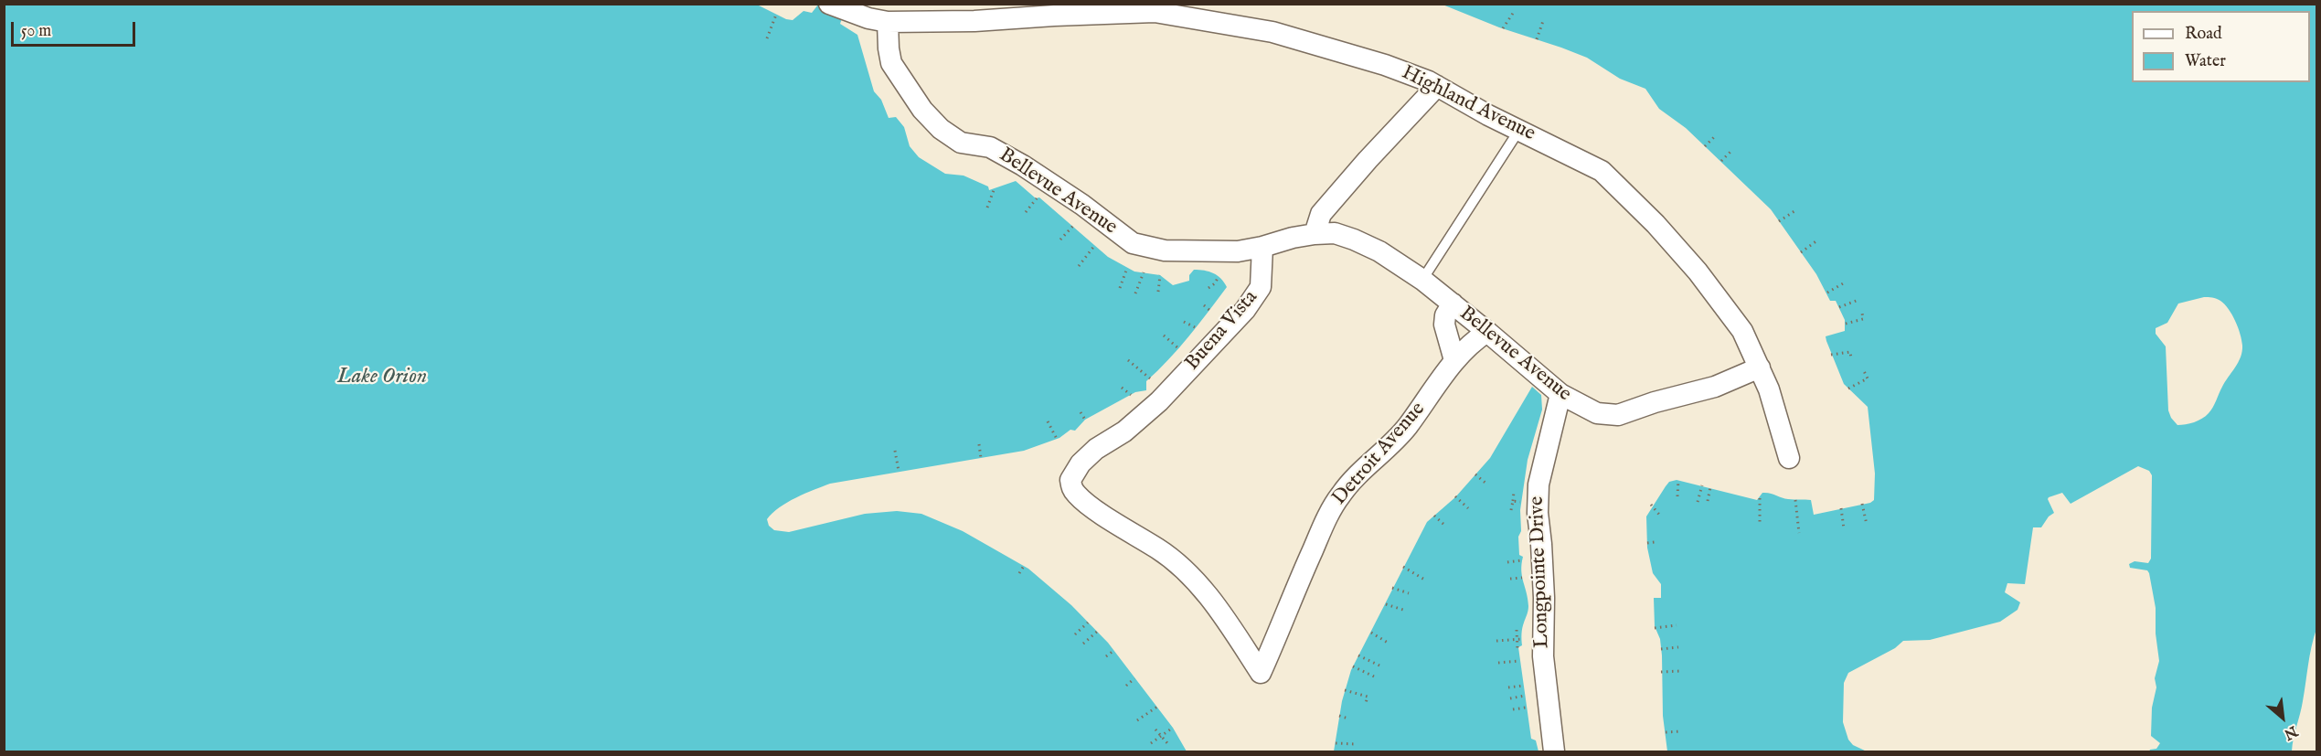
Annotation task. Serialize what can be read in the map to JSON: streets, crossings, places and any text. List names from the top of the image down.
{
  "streets": {
    "street": [
      "Highland Avenue",
      "Bellevue Avenue",
      "Buena Vista",
      "Detroit Avenue",
      "Longpointe Drive"
    ]
  },
  "crossings": [
    ["Highland Avenue", "Bellevue Avenue"],
    ["Bellevue Avenue", "Buena Vista"],
    ["Bellevue Avenue", "Detroit Avenue"],
    ["Bellevue Avenue", "Longpointe Drive"],
    ["Buena Vista", "Detroit Avenue"]
  ],
  "water": ["Lake Orion"],
  "legend": ["Road", "Water"],
  "scale_bar": "50 m",
  "north": "bottom right"
}
